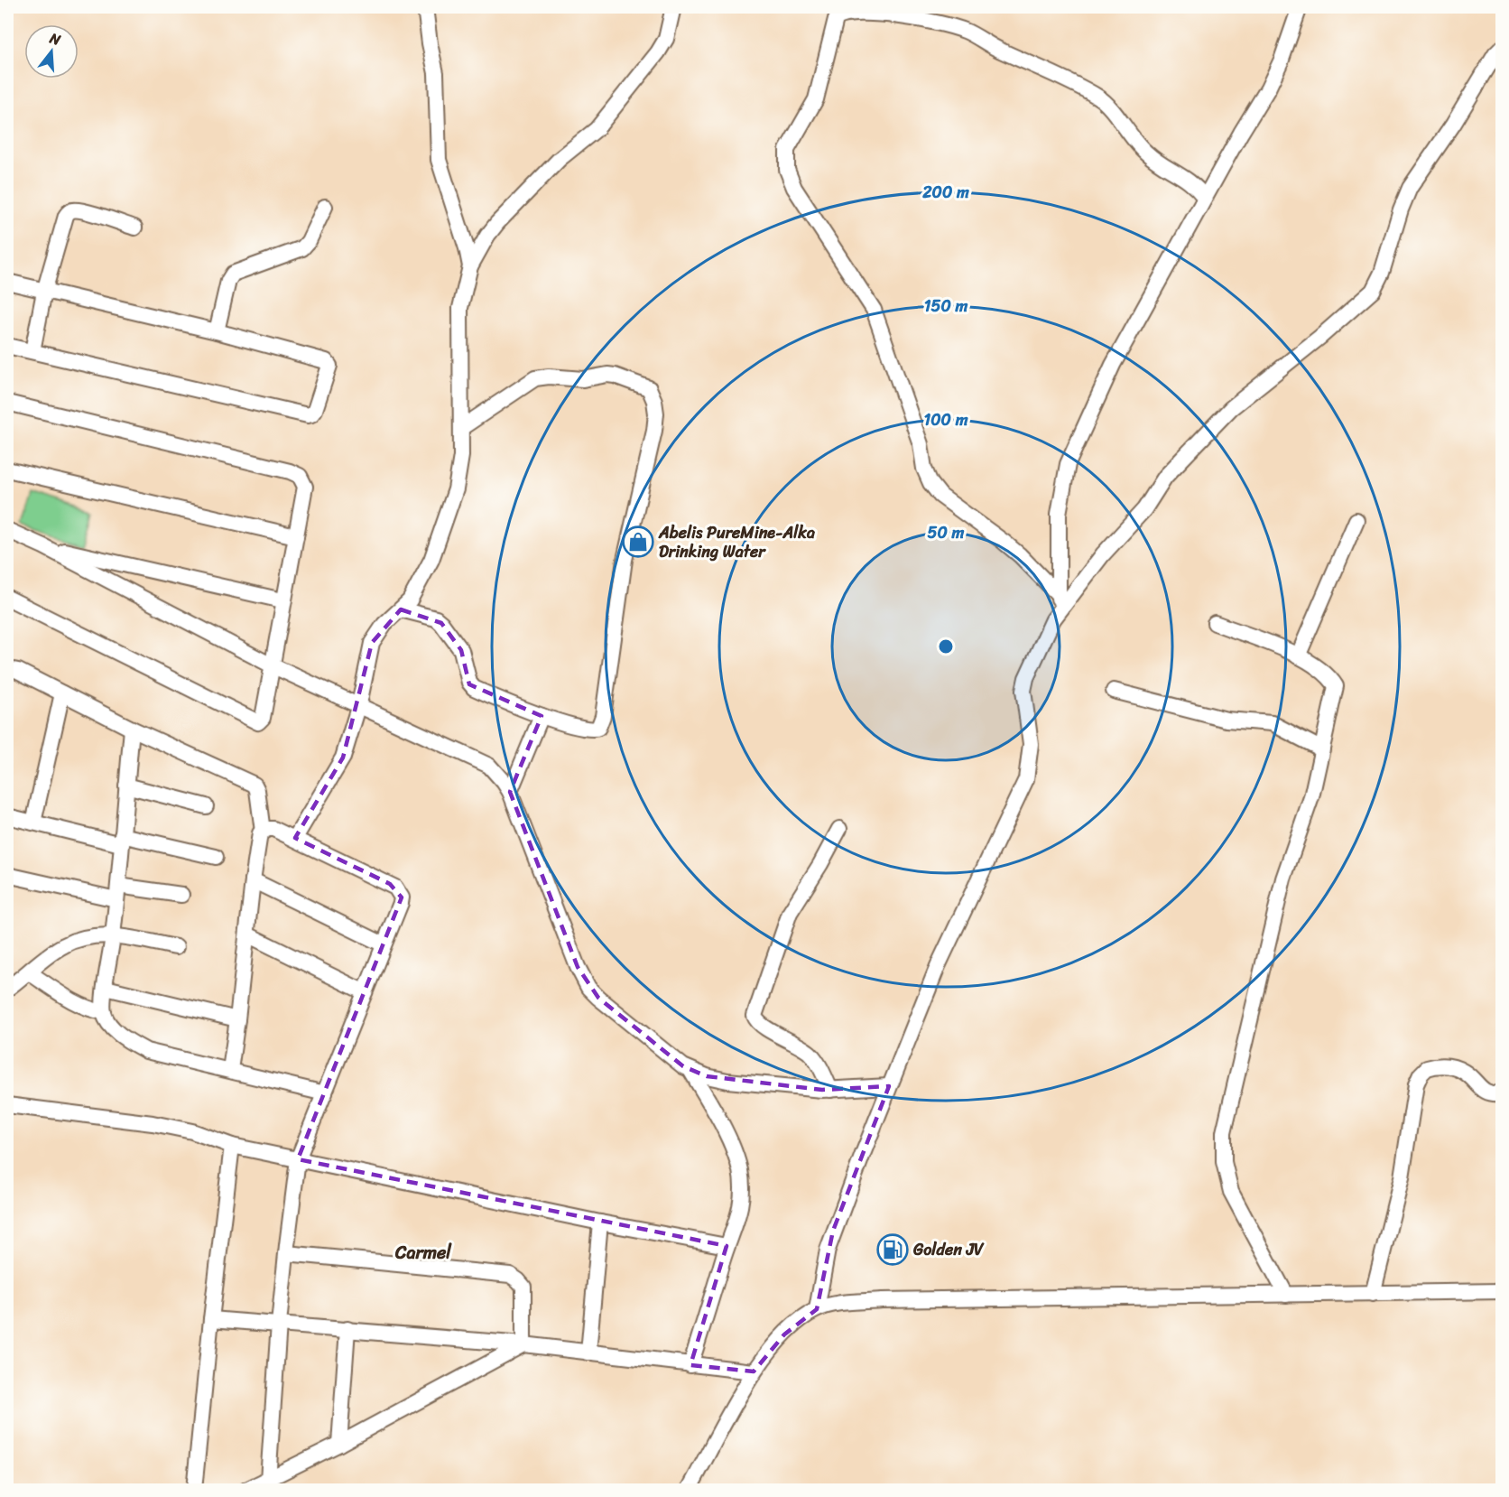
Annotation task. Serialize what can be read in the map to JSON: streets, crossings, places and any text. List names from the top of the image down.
{
  "districts": ["Carmel"],
  "places": {
    "shop": ["Abelis PureMine-Alka Drinking Water"],
    "fuel station": ["Golden JV"]
  },
  "north": "top",
  "rings": [
    "200 m",
    "150 m",
    "100 m",
    "50 m"
  ]
}
